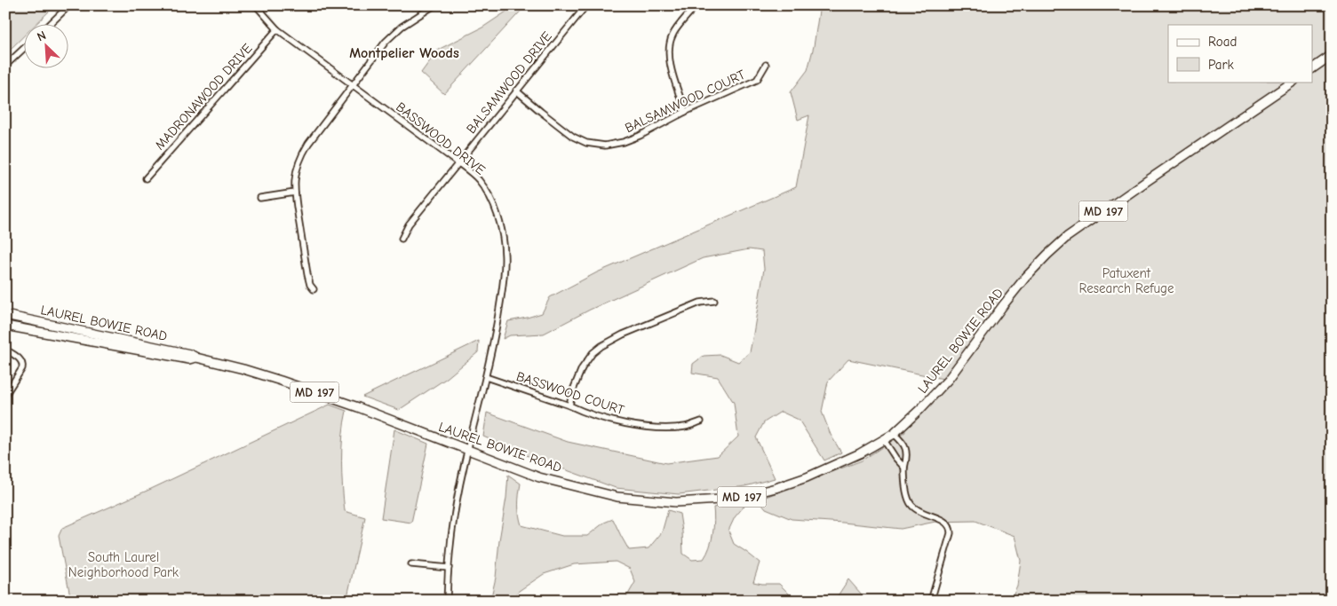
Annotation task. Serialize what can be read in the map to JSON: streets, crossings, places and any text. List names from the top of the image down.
{
  "streets": {
    "main road": ["MD 197", "LAUREL BOWIE ROAD"],
    "street": [
      "BALSAMWOOD DRIVE",
      "MADRONAWOOD DRIVE",
      "BALSAMWOOD COURT",
      "BASSWOOD DRIVE",
      "BASSWOOD COURT"
    ]
  },
  "crossings": [
    ["BALSAMWOOD DRIVE", "BALSAMWOOD COURT"],
    ["BALSAMWOOD DRIVE", "BASSWOOD DRIVE"],
    ["MADRONAWOOD DRIVE", "BASSWOOD DRIVE"],
    ["BASSWOOD DRIVE", "LAUREL BOWIE ROAD"],
    ["BASSWOOD DRIVE", "BASSWOOD COURT"]
  ],
  "districts": ["Montpelier Woods"],
  "parks": ["Patuxent Research Refuge", "South Laurel Neighborhood Park"],
  "legend": ["Road", "Park"],
  "north": "top left"
}
